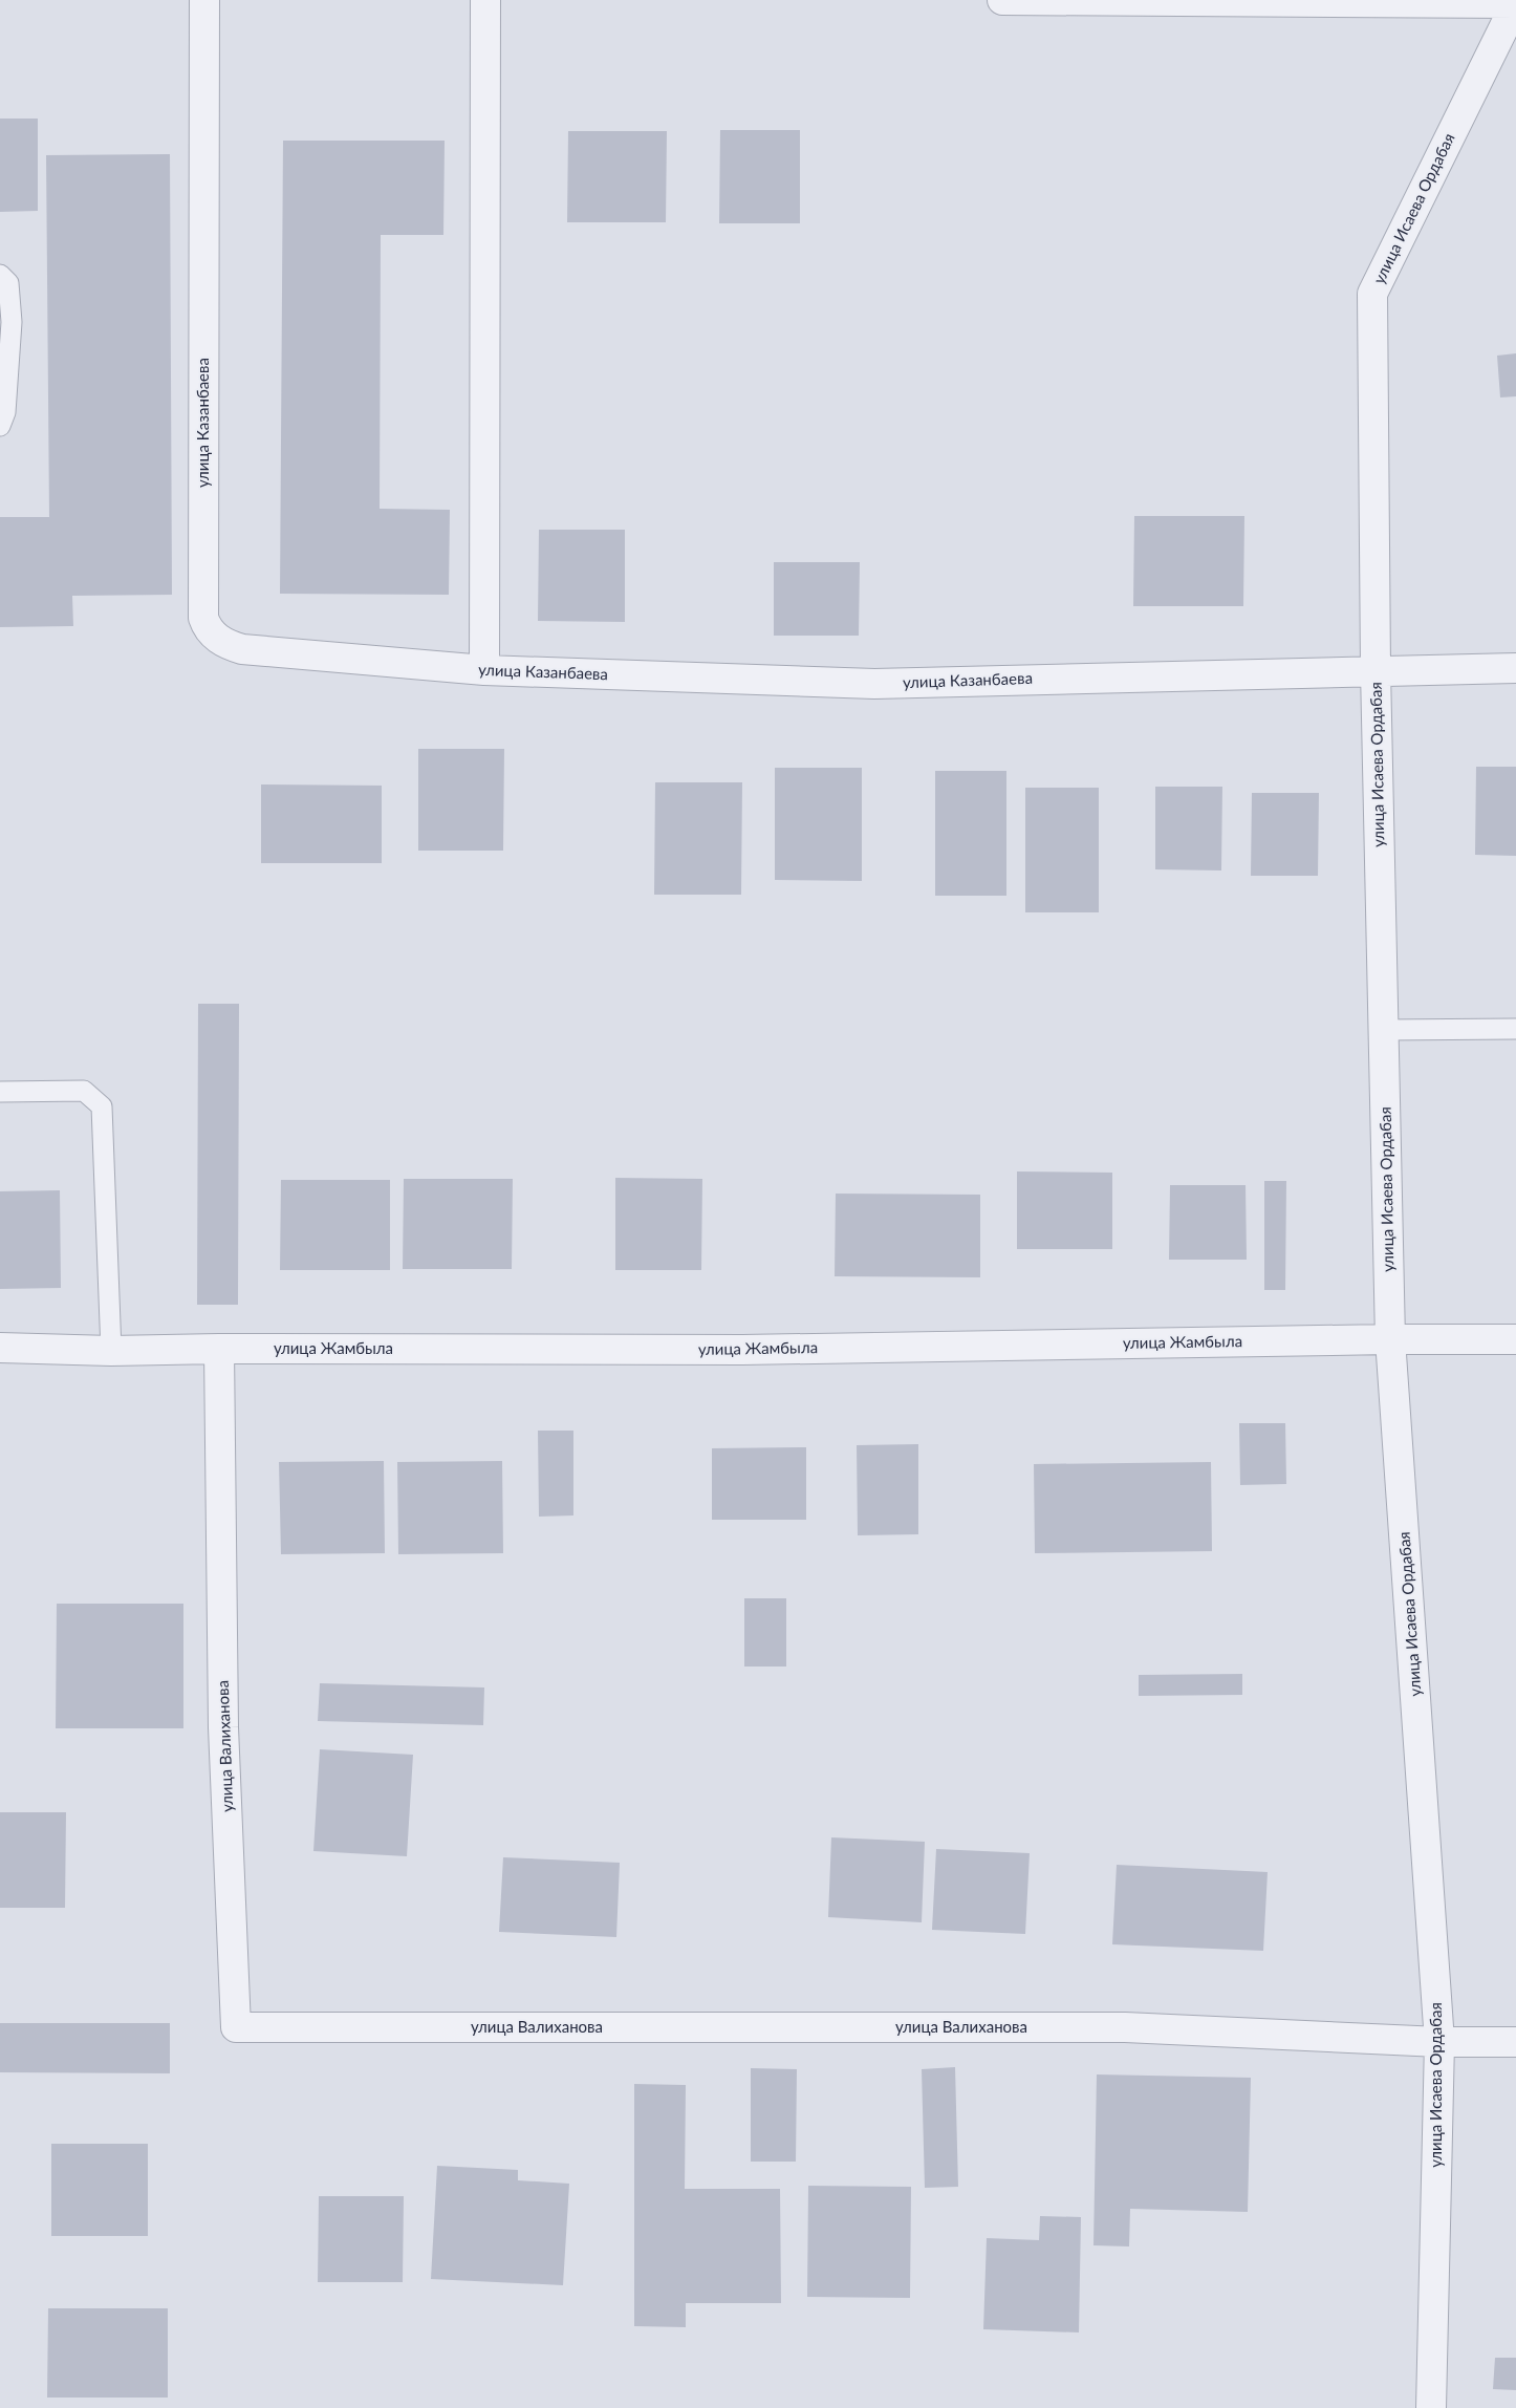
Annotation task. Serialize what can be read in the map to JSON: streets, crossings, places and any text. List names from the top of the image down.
{
  "streets": {
    "street": [
      "улица Исаева Ордабая",
      "улица Казанбаева",
      "улица Жамбыла",
      "улица Валиханова"
    ]
  },
  "crossings": [
    ["улица Исаева Ордабая", "улица Казанбаева"],
    ["улица Исаева Ордабая", "улица Жамбыла"],
    ["улица Исаева Ордабая", "улица Валиханова"],
    ["улица Жамбыла", "улица Валиханова"]
  ]
}
